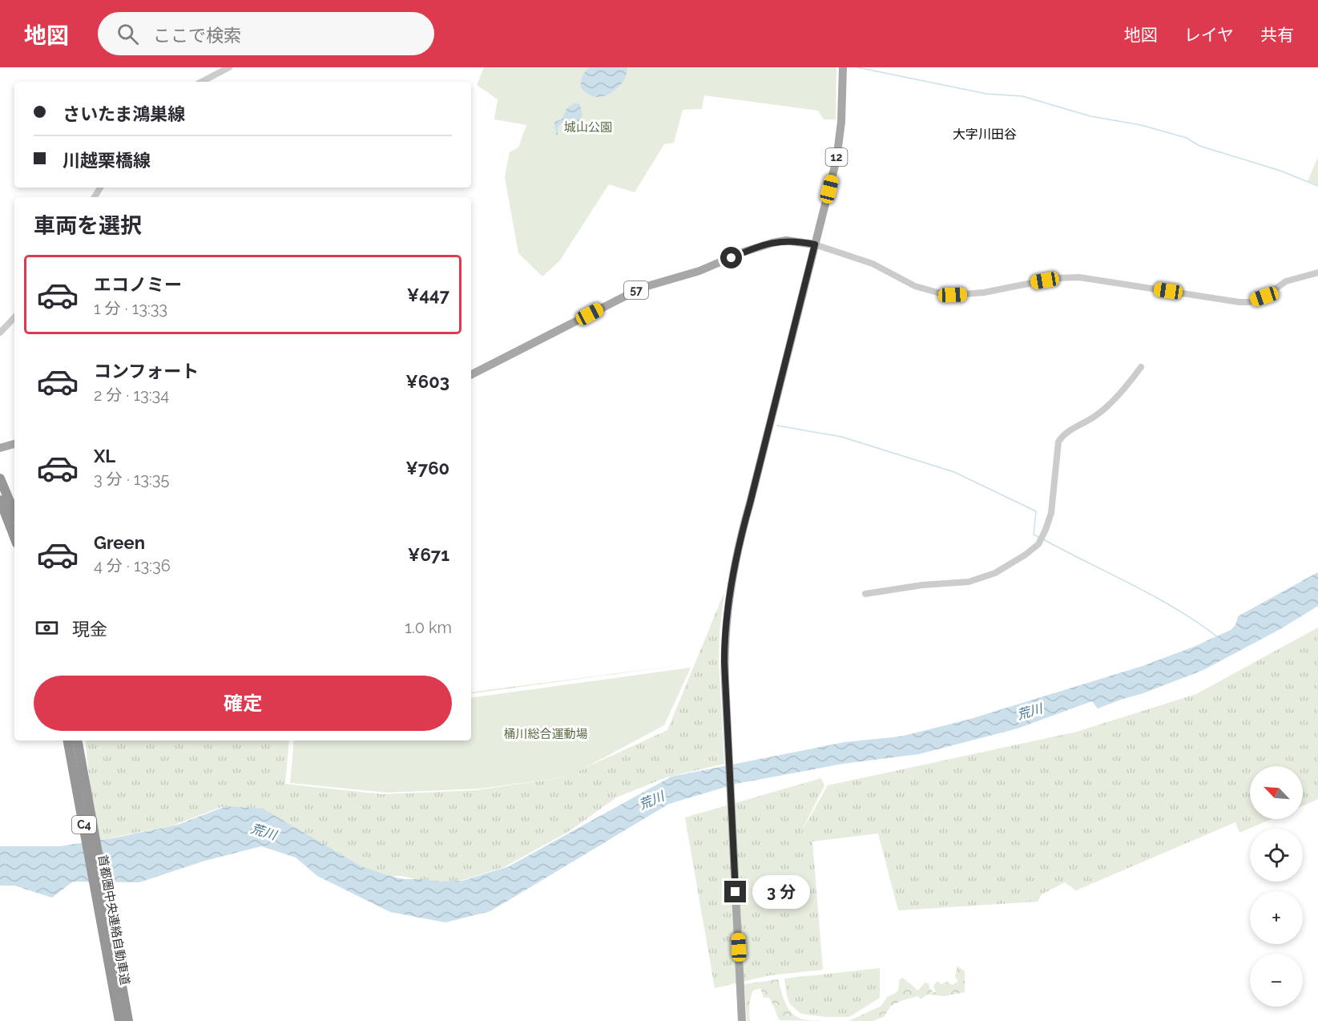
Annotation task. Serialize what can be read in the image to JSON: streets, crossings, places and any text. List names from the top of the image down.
{
  "streets": {
    "highway": ["C4", "首都圏中央連絡自動車道"],
    "main road": ["12", "57"]
  },
  "crossings": [
    ["12", "57"]
  ],
  "districts": ["大字川田谷"],
  "water": ["荒川"],
  "parks": ["城山公園", "桶川総合運動場"],
  "north": "top left",
  "page": {
    "header": "地図",
    "search": "ここで検索",
    "nav": ["地図", "レイヤ", "共有"],
    "banner": ["さいたま鴻巣線", "川越栗橋線"],
    "heading": "車両を選択",
    "list": [
      {
        "name": "エコノミー",
        "note": "1 分 · 13:33",
        "value": "¥447"
      },
      {
        "name": "コンフォート",
        "note": "2 分 · 13:34",
        "value": "¥603"
      },
      {
        "name": "XL",
        "note": "3 分 · 13:35",
        "value": "¥760"
      },
      {
        "name": "Green",
        "note": "4 分 · 13:36",
        "value": "¥671"
      }
    ],
    "pay": ["現金", "1.0 km"],
    "buttons": "確定",
    "map_buttons": ["+", "−"],
    "bubble": "3 分"
  }
}
